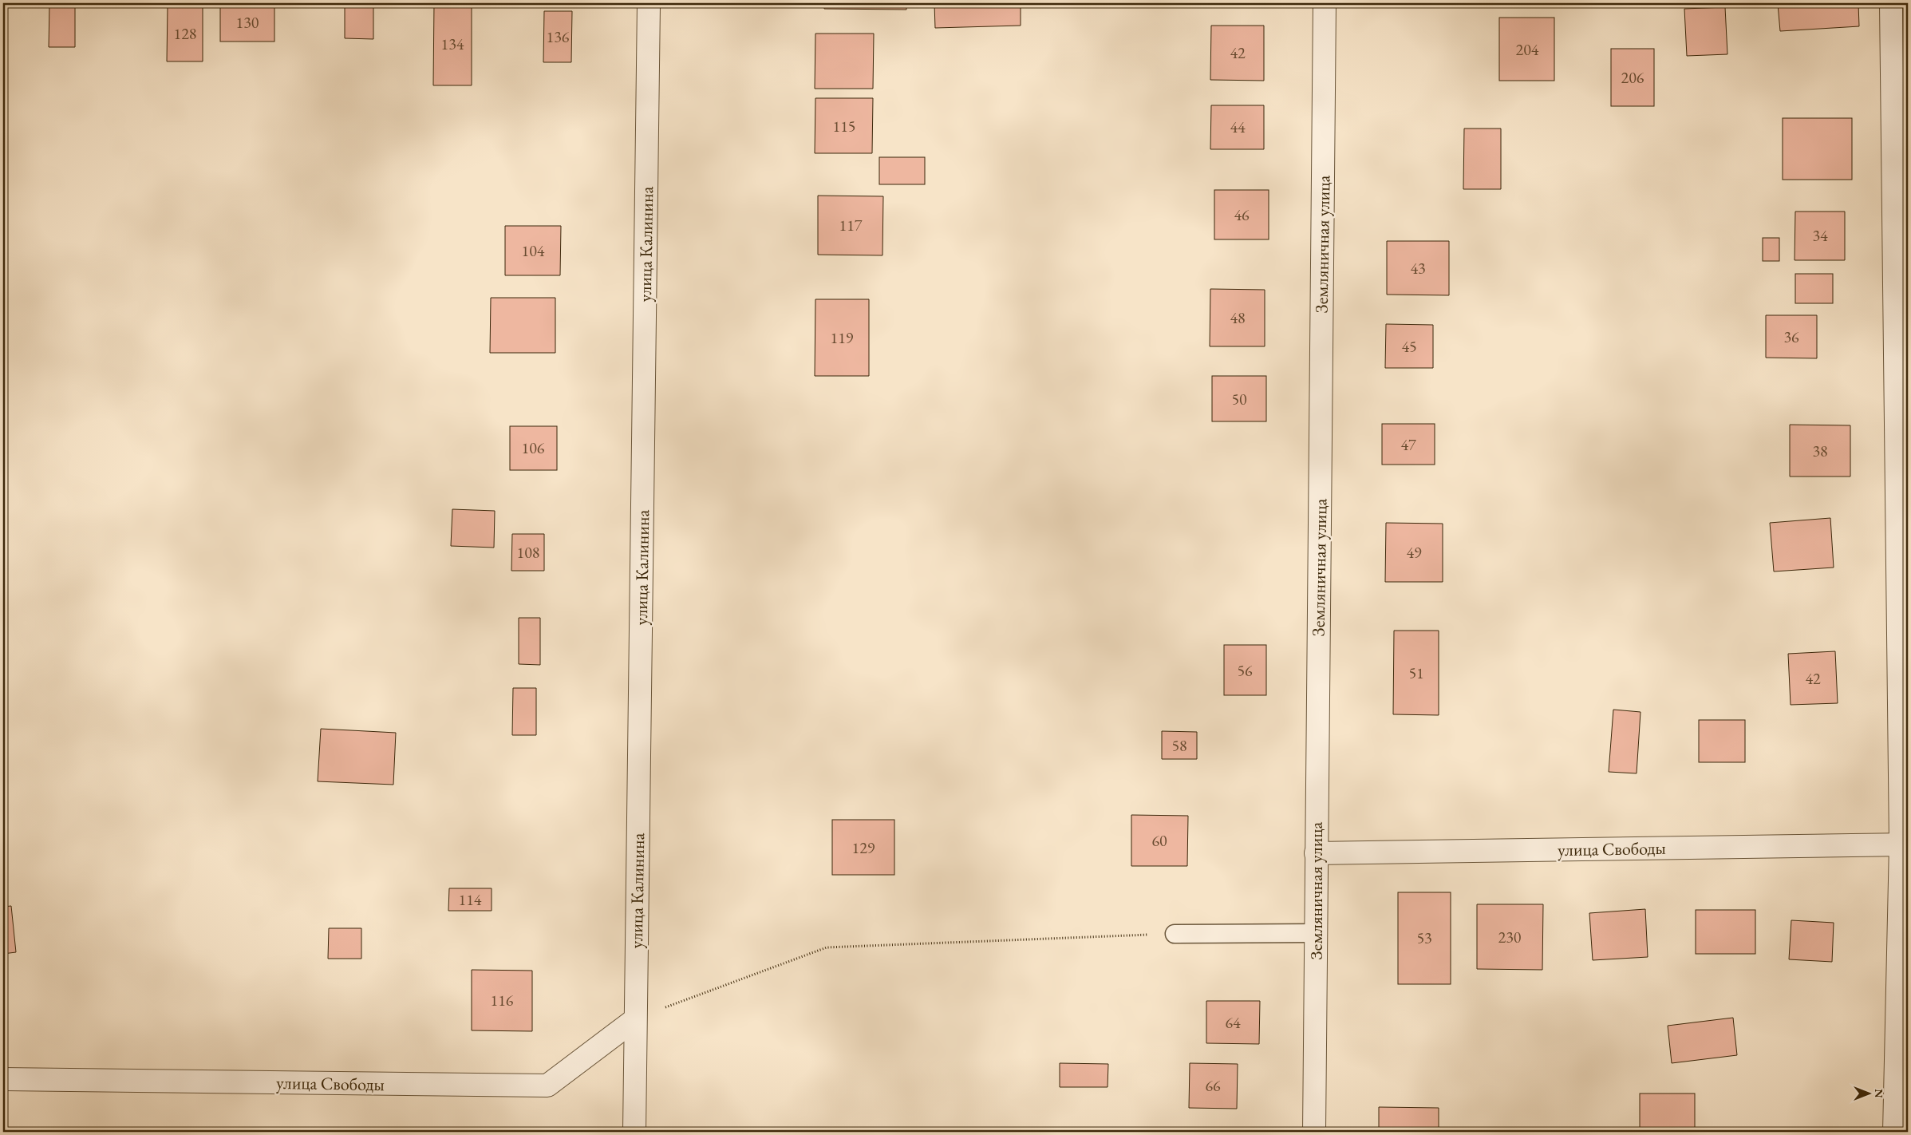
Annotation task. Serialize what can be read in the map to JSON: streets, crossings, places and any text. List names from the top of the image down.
{
  "streets": {
    "street": ["улица Калинина", "Земляничная улица", "улица Свободы"]
  },
  "crossings": [
    ["улица Калинина", "улица Свободы"],
    ["Земляничная улица", "улица Свободы"]
  ],
  "house_numbers": [
    "130",
    "128",
    "136",
    "134",
    "204",
    "42",
    "206",
    "115",
    "44",
    "46",
    "117",
    "34",
    "104",
    "43",
    "48",
    "36",
    "119",
    "45",
    "50",
    "47",
    "106",
    "38",
    "108",
    "49",
    "56",
    "51",
    "42",
    "58",
    "60",
    "129",
    "114",
    "230",
    "53",
    "116",
    "64",
    "66"
  ],
  "north": "right"
}
